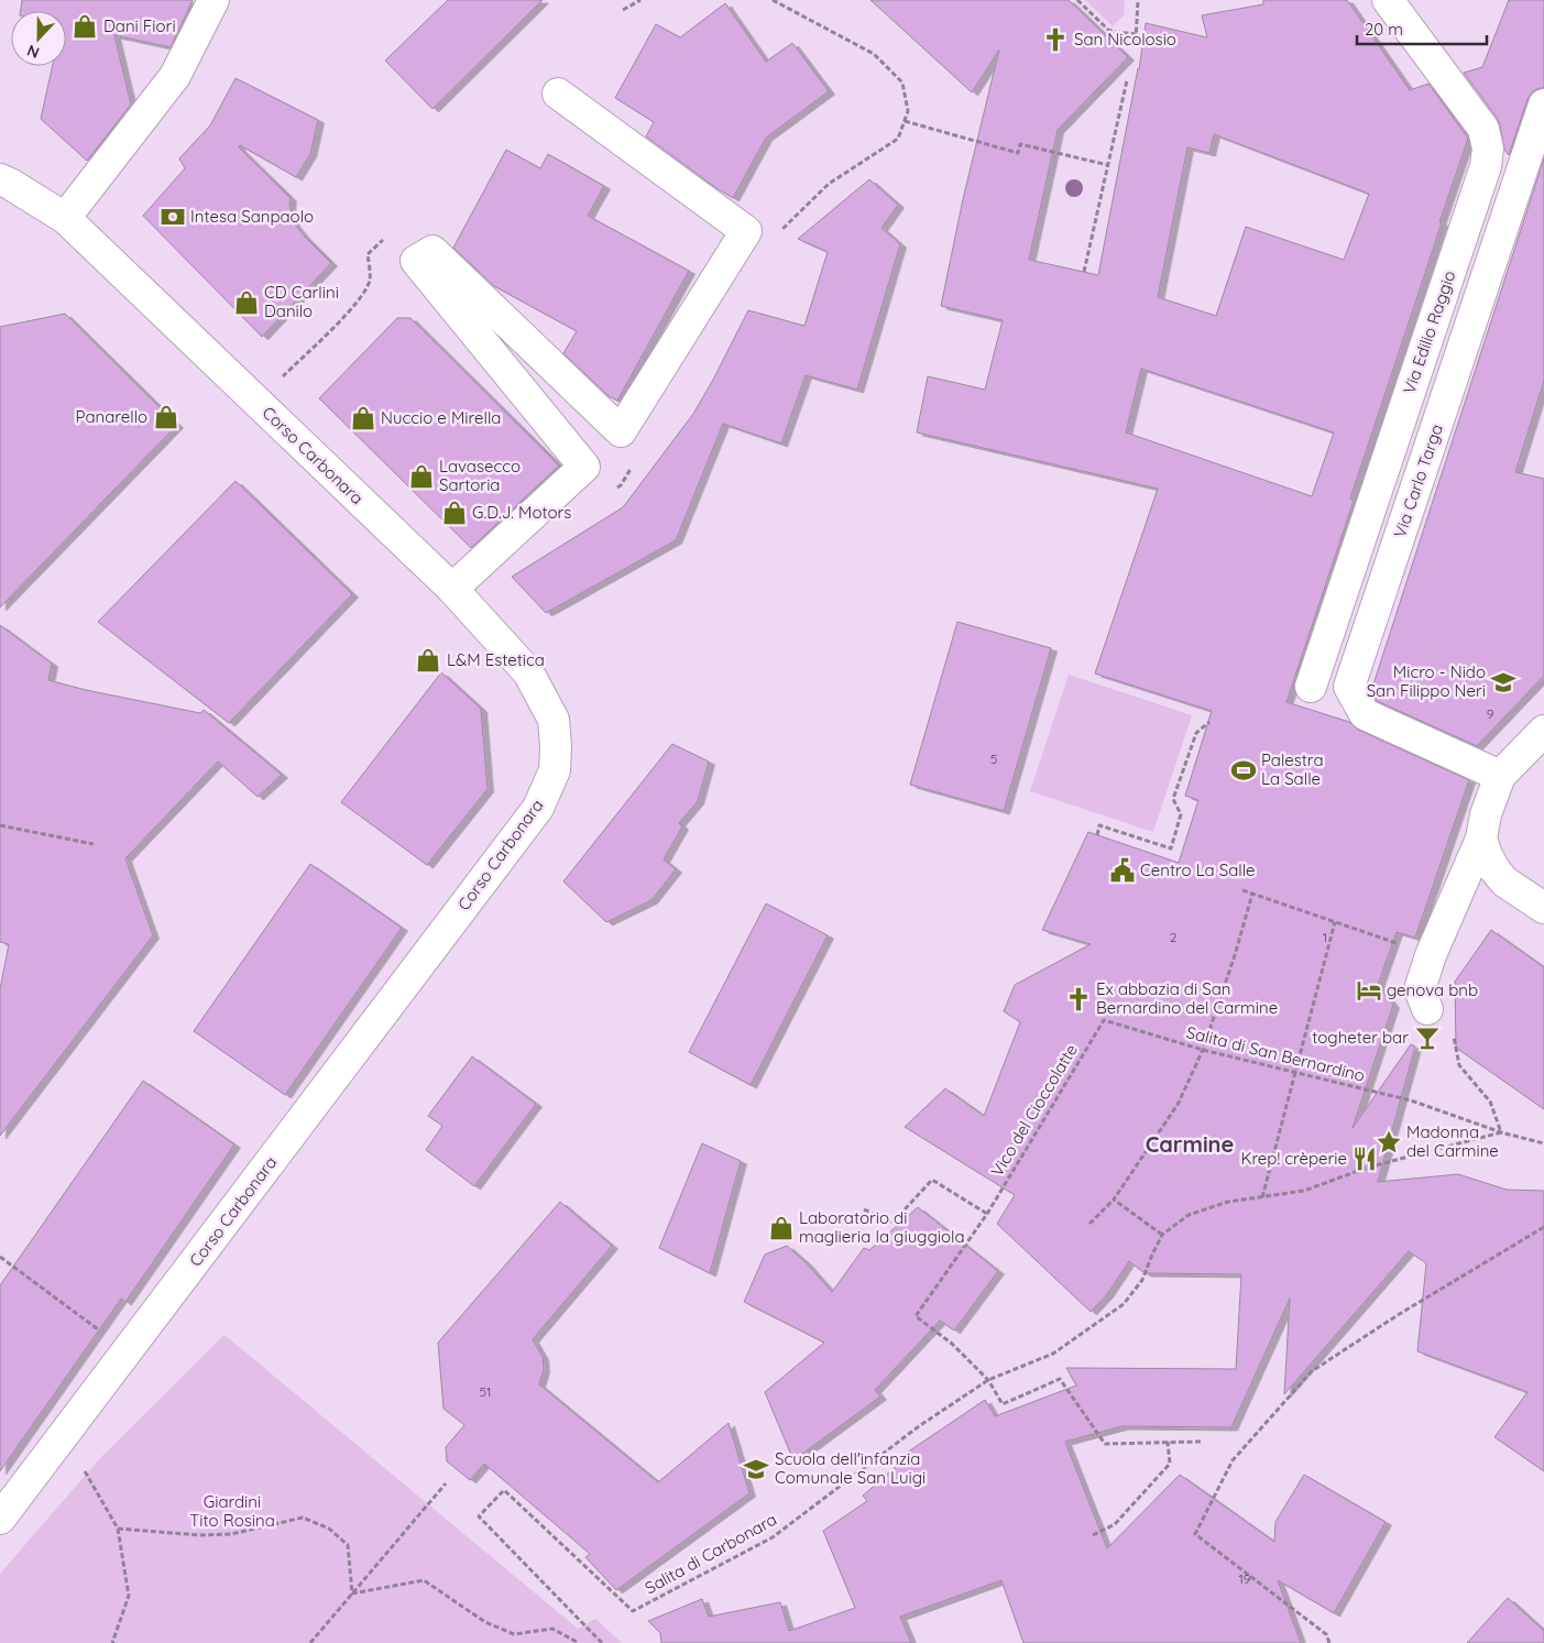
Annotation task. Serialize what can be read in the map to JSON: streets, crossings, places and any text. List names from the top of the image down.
{
  "streets": {
    "street": ["Via Edilio Raggio", "Corso Carbonara", "Via Carlo Targa"],
    "path": ["Salita di San Bernardino", "Vico del Cioccolatte", "Salita di Carbonara"]
  },
  "crossings": [
    ["Salita di San Bernardino", "Vico del Cioccolatte"],
    ["Salita di San Bernardino", "Salita di Carbonara"],
    ["Vico del Cioccolatte", "Salita di Carbonara"]
  ],
  "districts": ["Carmine"],
  "parks": ["Giardini Tito Rosina"],
  "places": {
    "shop": [
      "Dani Fiori",
      "CD Carlini Danilo",
      "Panarello",
      "Nuccio e Mirella",
      "Lavasecco Sartoria",
      "G.D.J. Motors",
      "L&M Estetica",
      "Laboratorio di maglieria la giuggiola"
    ],
    "church": ["San Nicolosio", "Ex abbazia di San Bernardino del Carmine"],
    "bank": ["Intesa Sanpaolo"],
    "school or university": ["Micro - Nido San Filippo Neri", "Scuola dell'infanzia Comunale San Luigi"],
    "sports": ["Palestra La Salle"],
    "public building": ["Centro La Salle"],
    "hotel": ["genova bnb"],
    "bar": ["togheter bar"],
    "place": ["Madonna del Carmine"],
    "restaurant": ["Krep! crèperie"]
  },
  "house_numbers": [
    "9",
    "5",
    "2",
    "1",
    "51",
    "19"
  ],
  "scale_bar": "20 m",
  "north": "bottom"
}
